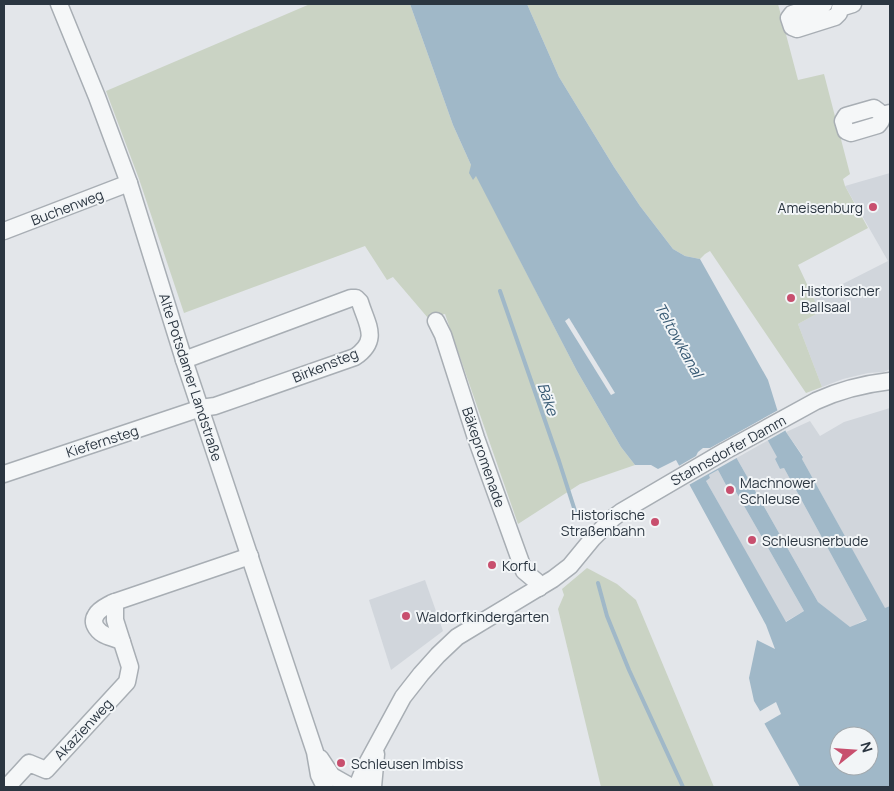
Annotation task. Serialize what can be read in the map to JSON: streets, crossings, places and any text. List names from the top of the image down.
{
  "streets": {
    "street": [
      "Buchenweg",
      "Birkensteg",
      "Alte Potsdamer Landstraße",
      "Kiefernsteg",
      "Stahnsdorfer Damm",
      "Bäkepromenade",
      "Akazienweg"
    ]
  },
  "crossings": [
    ["Buchenweg", "Alte Potsdamer Landstraße"],
    ["Birkensteg", "Alte Potsdamer Landstraße"],
    ["Birkensteg", "Kiefernsteg"],
    ["Alte Potsdamer Landstraße", "Kiefernsteg"],
    ["Alte Potsdamer Landstraße", "Stahnsdorfer Damm"],
    ["Alte Potsdamer Landstraße", "Akazienweg"],
    ["Stahnsdorfer Damm", "Bäkepromenade"]
  ],
  "water": ["Teltowkanal", "Bäke"],
  "places": [
    "Ameisenburg",
    "Historischer Ballsaal",
    "Machnower Schleuse",
    "Historische Straßenbahn",
    "Schleusnerbude",
    "Korfu",
    "Waldorfkindergarten",
    "Schleusen Imbiss"
  ],
  "north": "right"
}
